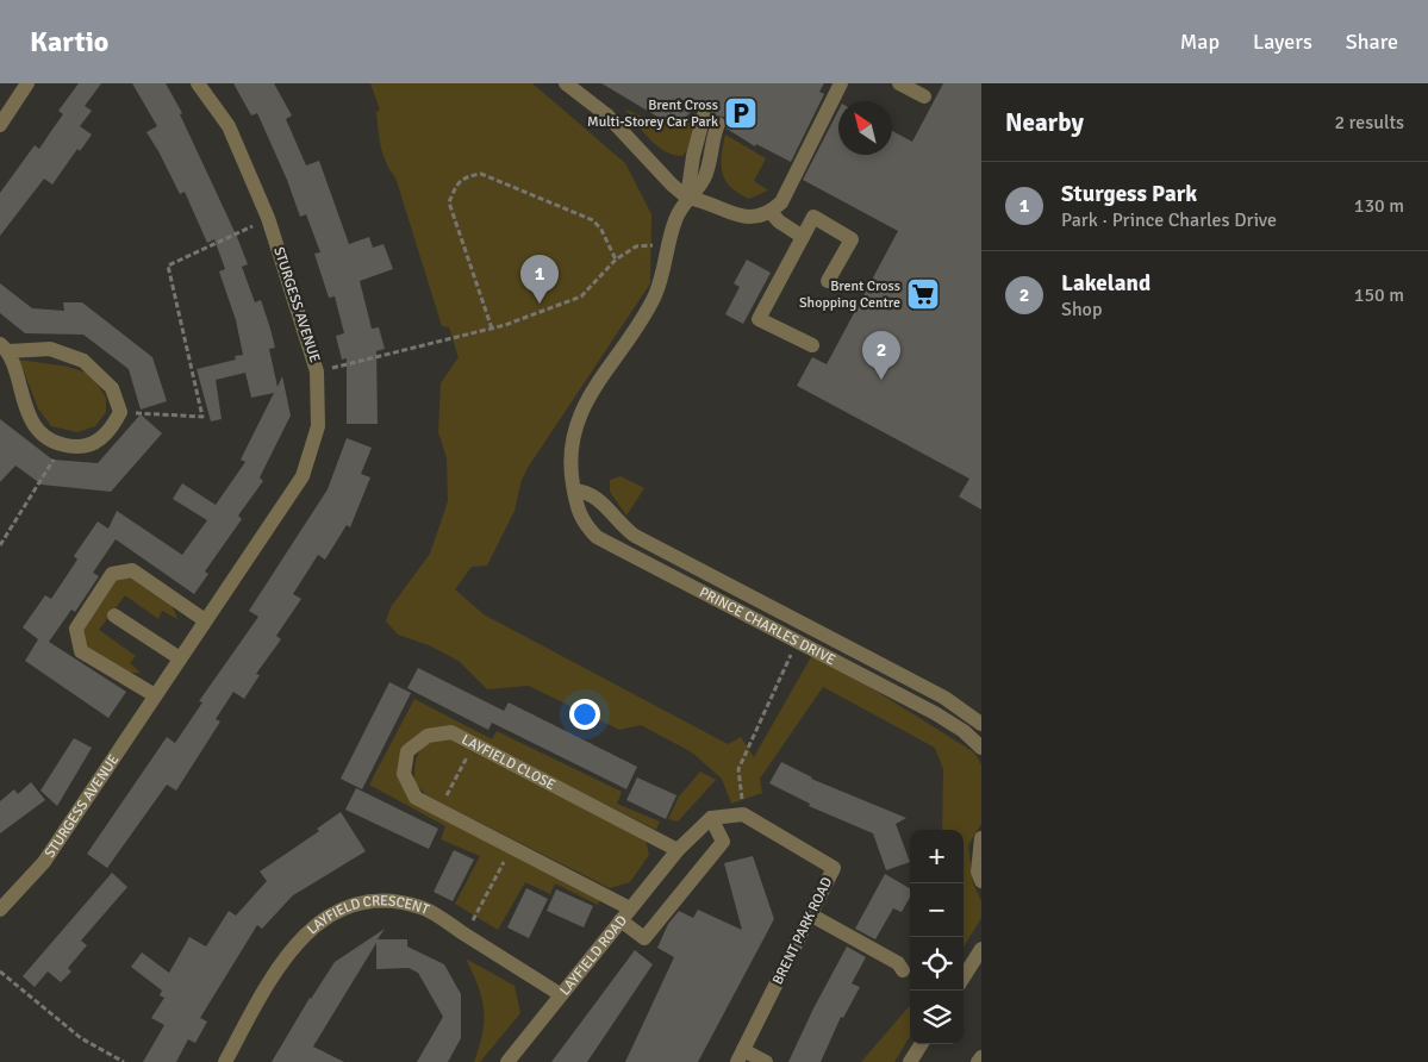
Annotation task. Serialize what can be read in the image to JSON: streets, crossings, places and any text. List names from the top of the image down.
{
  "streets": {
    "street": [
      "STURGESS AVENUE",
      "PRINCE CHARLES DRIVE",
      "LAYFIELD CLOSE",
      "LAYFIELD CRESCENT",
      "BRENT PARK ROAD",
      "LAYFIELD ROAD"
    ]
  },
  "crossings": [
    ["LAYFIELD CLOSE", "LAYFIELD ROAD"],
    ["LAYFIELD CRESCENT", "LAYFIELD ROAD"]
  ],
  "places": {
    "parking": ["Brent Cross Multi-Storey Car Park"],
    "supermarket": ["Brent Cross Shopping Centre"]
  },
  "north": "top left",
  "page": {
    "header": "Kartio",
    "nav": ["Map", "Layers", "Share"],
    "heading": ["Nearby", "2 results"],
    "list": [
      {
        "mark": "1",
        "name": "Sturgess Park",
        "note": "Park · Prince Charles Drive",
        "value": "130 m"
      },
      {
        "mark": "2",
        "name": "Lakeland",
        "note": "Shop",
        "value": "150 m"
      }
    ],
    "pins": ["1", "2"],
    "map_buttons": ["+", "−"]
  }
}
